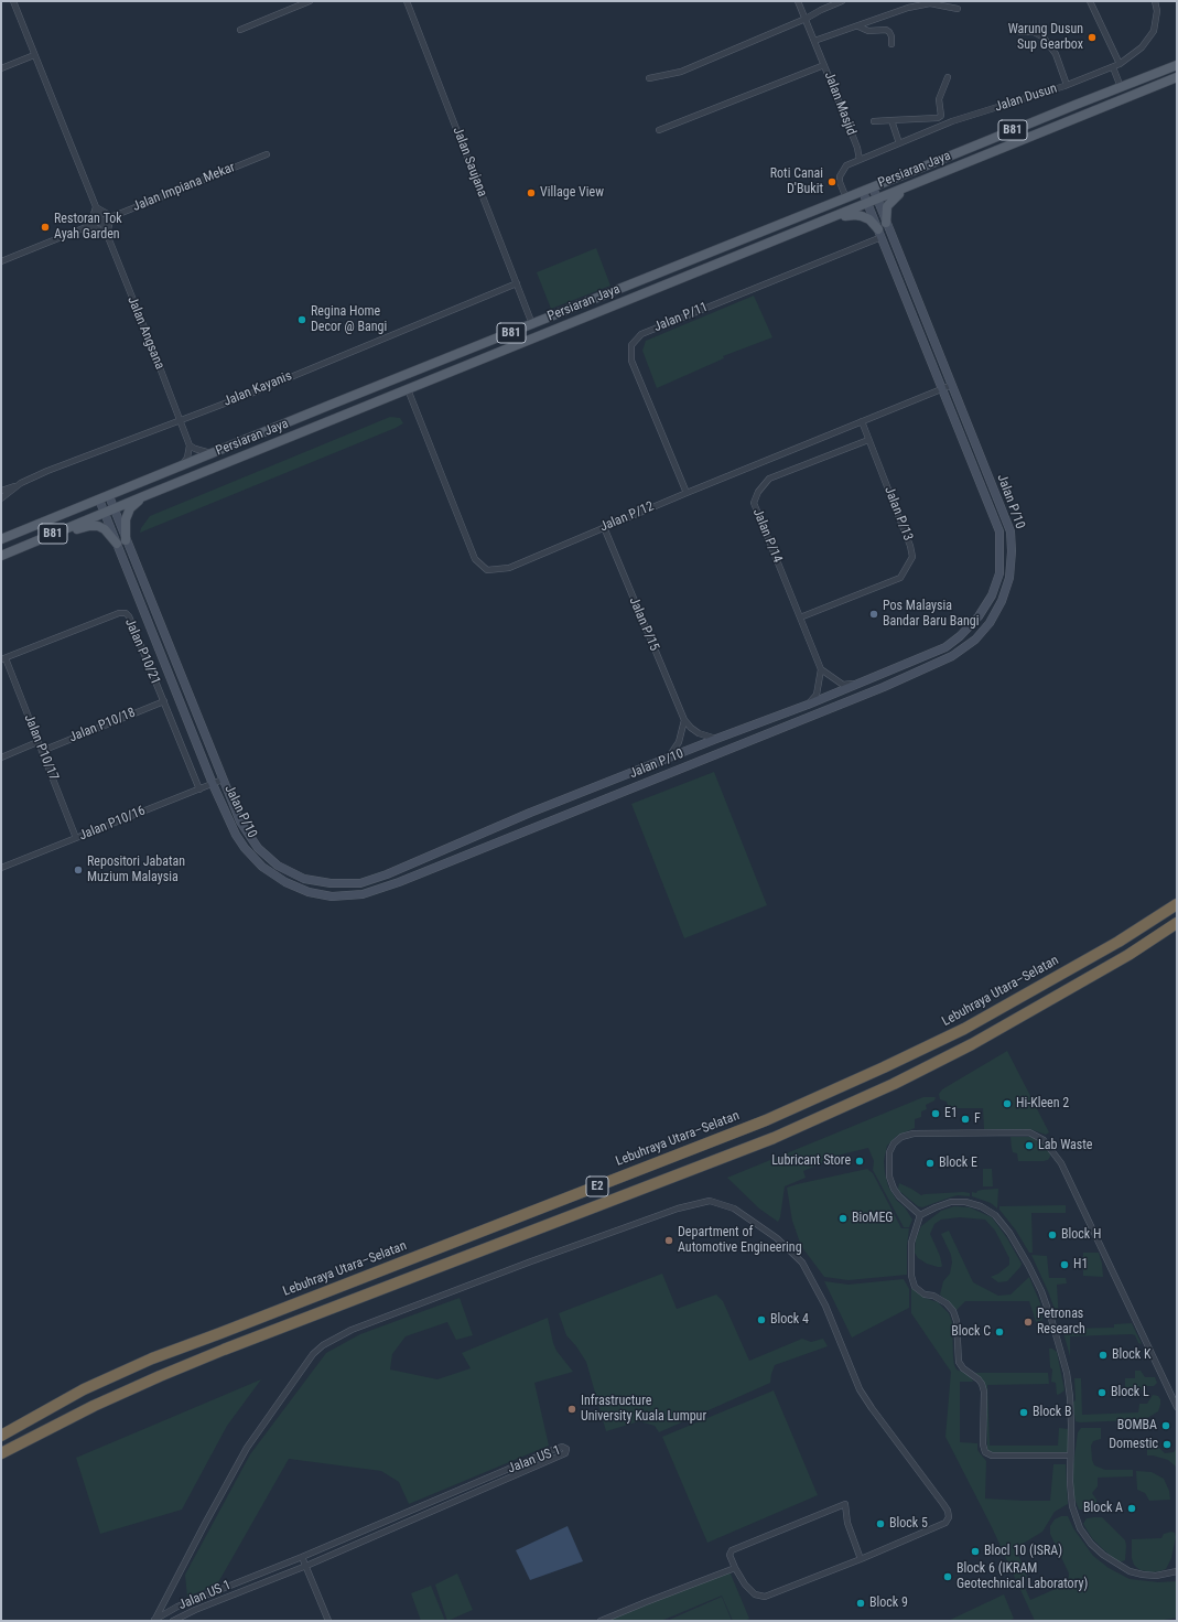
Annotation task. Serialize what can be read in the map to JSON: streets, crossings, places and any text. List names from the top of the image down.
{
  "streets": {
    "highway": ["Lebuhraya Utara–Selatan", "E2"],
    "main road": ["B81", "Persiaran Jaya"],
    "street": [
      "Jalan Dusun",
      "Jalan Masjid",
      "Jalan Saujana",
      "Jalan Impiana Mekar",
      "Jalan P/11",
      "Jalan Angsana",
      "Jalan Kayanis",
      "Jalan P/10",
      "Jalan P/13",
      "Jalan P/12",
      "Jalan P/14",
      "Jalan P/15",
      "Jalan P10/21",
      "Jalan P10/18",
      "Jalan P10/17",
      "Jalan P10/16",
      "Jalan US 1"
    ]
  },
  "crossings": [
    ["Jalan Dusun", "Jalan Masjid"],
    ["Jalan Saujana", "Persiaran Jaya"],
    ["Jalan Saujana", "Jalan Kayanis"],
    ["Persiaran Jaya", "Jalan P/10"],
    ["Persiaran Jaya", "Jalan P/12"],
    ["Jalan Impiana Mekar", "Jalan Angsana"],
    ["Jalan P/11", "Jalan P/10"],
    ["Jalan P/11", "Jalan P/12"],
    ["Jalan Angsana", "Jalan Kayanis"],
    ["Jalan P/10", "Jalan P/12"],
    ["Jalan P/10", "Jalan P/15"],
    ["Jalan P/10", "Jalan P10/16"],
    ["Jalan P/13", "Jalan P/12"],
    ["Jalan P/13", "Jalan P/14"],
    ["Jalan P/12", "Jalan P/15"],
    ["Jalan P10/21", "Jalan P10/18"],
    ["Jalan P10/21", "Jalan P10/17"],
    ["Jalan P10/21", "Jalan P10/16"],
    ["Jalan P10/18", "Jalan P10/17"],
    ["Jalan P10/17", "Jalan P10/16"]
  ],
  "places": [
    "Warung Dusun Sup Gearbox",
    "Roti Canai D'Bukit",
    "Village View",
    "Restoran Tok Ayah Garden",
    "Regina Home Decor @ Bangi",
    "Pos Malaysia Bandar Baru Bangi",
    "Repositori Jabatan Muzium Malaysia",
    "Hi-Kleen 2",
    "E1",
    "F",
    "Lab Waste",
    "Lubricant Store",
    "Block E",
    "BioMEG",
    "Block H",
    "Department of Automotive Engineering",
    "H1",
    "Block 4",
    "Petronas Research",
    "Block C",
    "Block K",
    "Block L",
    "Infrastructure University Kuala Lumpur",
    "Block B",
    "BOMBA",
    "Domestic",
    "Block A",
    "Block 5",
    "Blocl 10 (ISRA)",
    "Block 6 (IKRAM Geotechnical Laboratory)",
    "Block 9"
  ]
}
